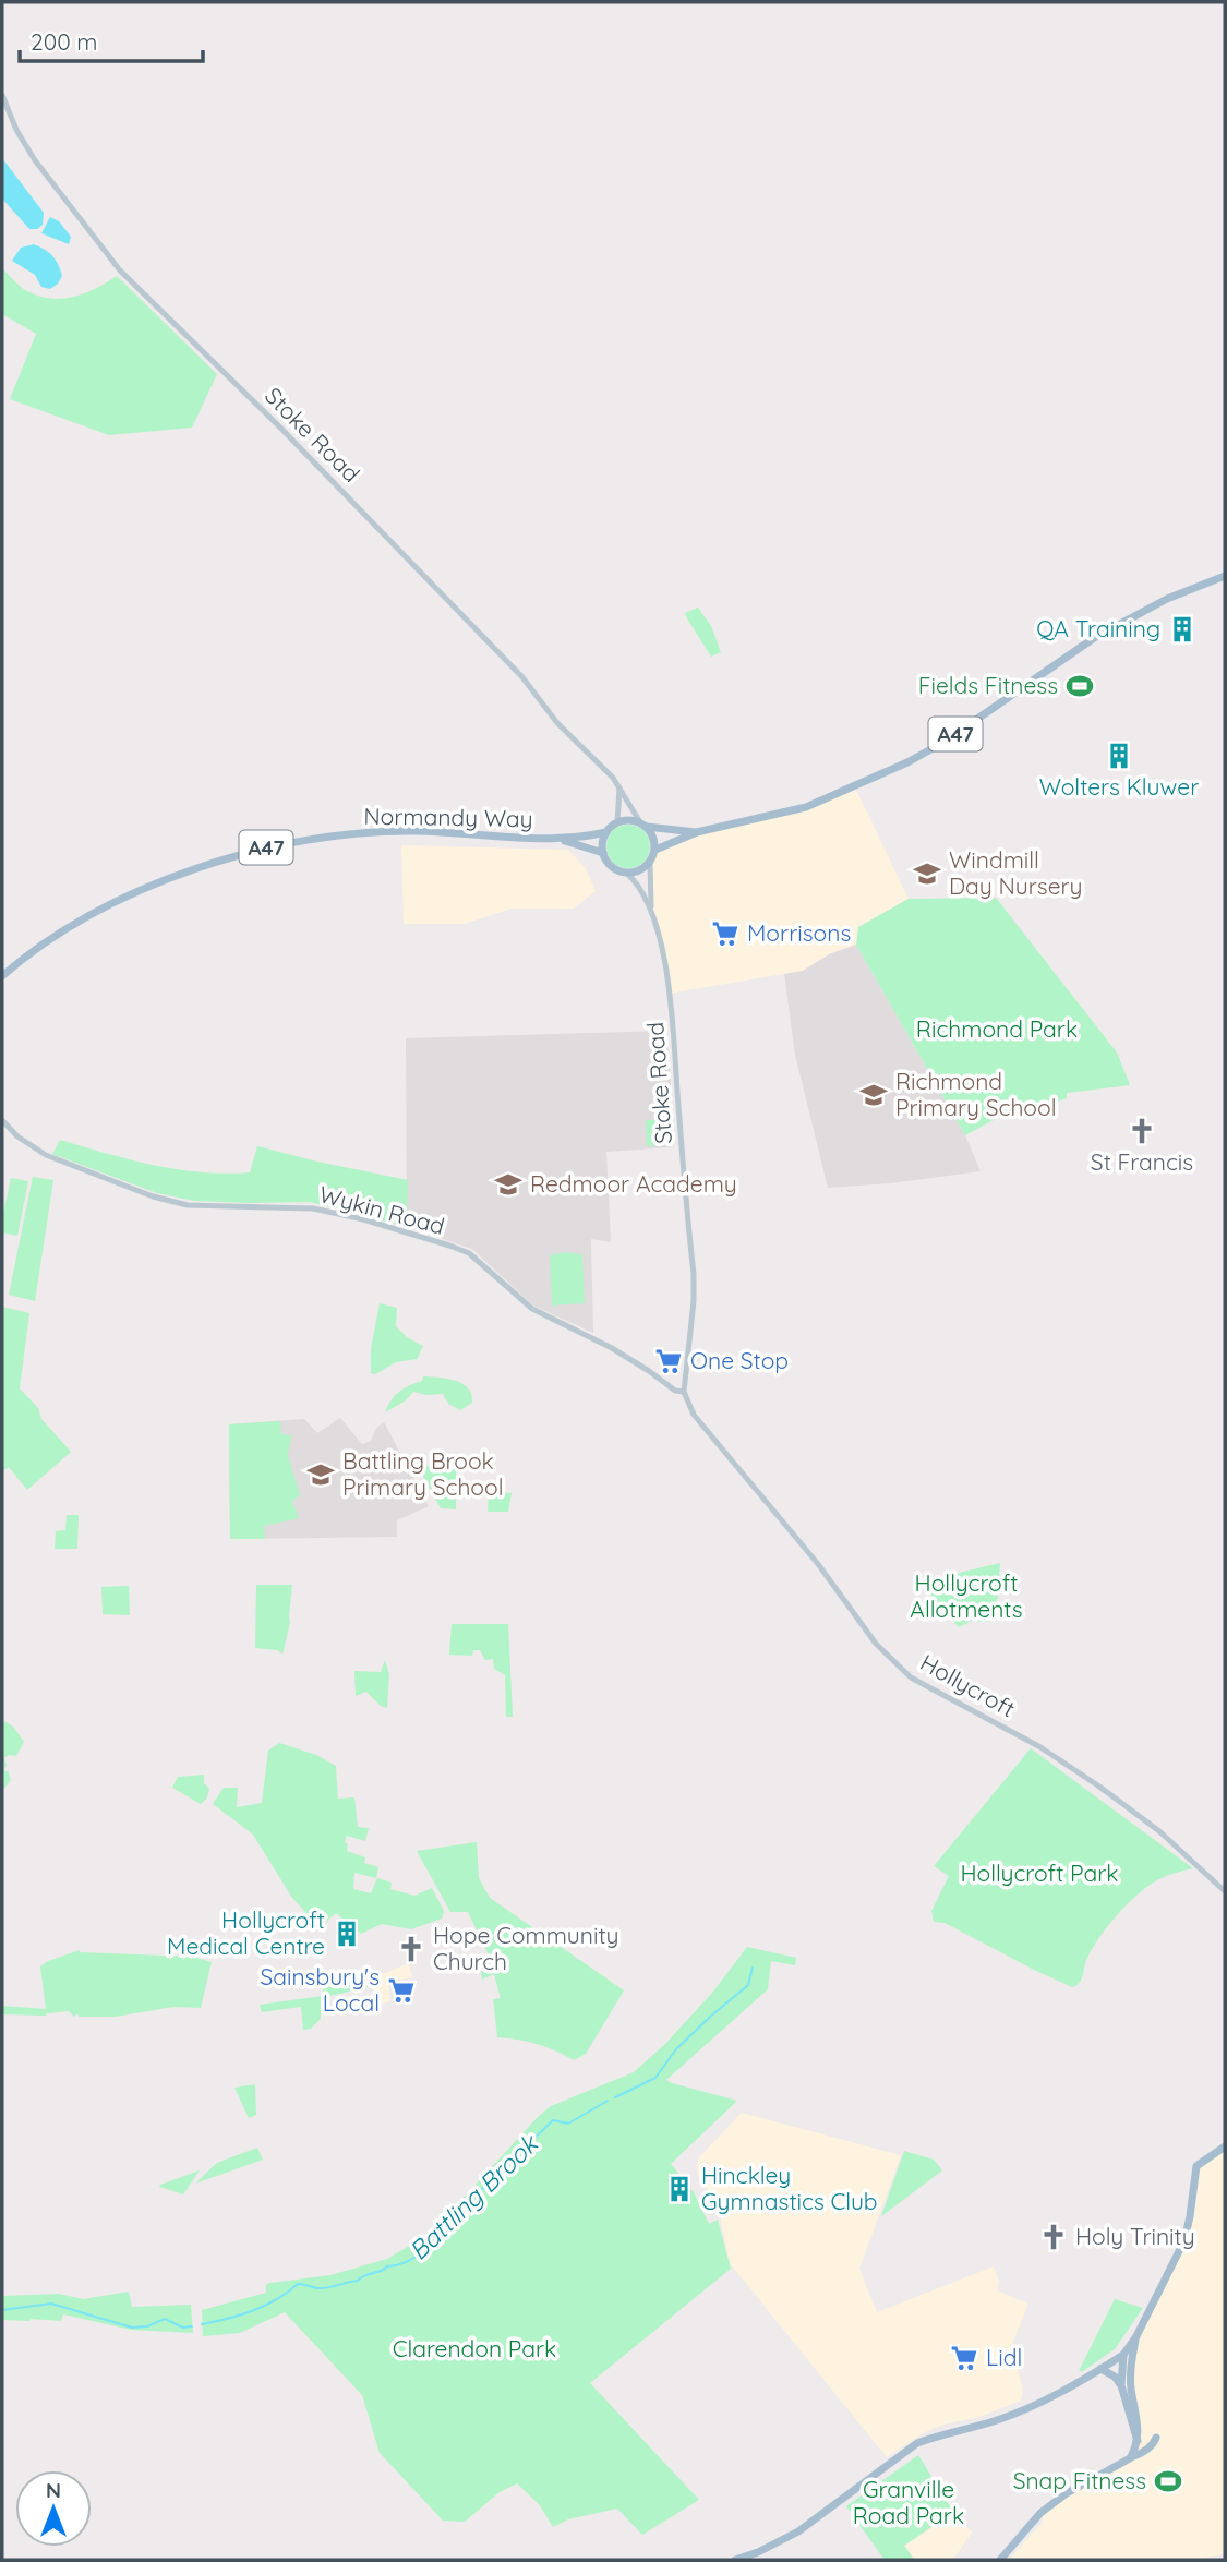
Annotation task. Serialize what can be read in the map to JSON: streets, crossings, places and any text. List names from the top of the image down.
{
  "streets": {
    "main road": ["A47", "Normandy Way"],
    "street": ["Stoke Road", "Wykin Road", "Hollycroft"]
  },
  "crossings": [
    ["Stoke Road", "A47"],
    ["Stoke Road", "Normandy Way"],
    ["Stoke Road", "Wykin Road"],
    ["Stoke Road", "Hollycroft"],
    ["A47", "Normandy Way"],
    ["Wykin Road", "Hollycroft"]
  ],
  "water": ["Battling Brook"],
  "parks": [
    "Richmond Park",
    "Hollycroft Allotments",
    "Hollycroft Park",
    "Clarendon Park",
    "Granville Road Park"
  ],
  "places": {
    "building": [
      "QA Training",
      "Wolters Kluwer",
      "Hollycroft Medical Centre",
      "Hinckley Gymnastics Club"
    ],
    "sports": ["Fields Fitness", "Snap Fitness"],
    "school or university": [
      "Windmill Day Nursery",
      "Richmond Primary School",
      "Redmoor Academy",
      "Battling Brook Primary School"
    ],
    "supermarket": [
      "Morrisons",
      "One Stop",
      "Sainsbury's Local",
      "Lidl"
    ],
    "church": ["St Francis", "Hope Community Church", "Holy Trinity"]
  },
  "scale_bar": "200 m",
  "north": "top"
}
